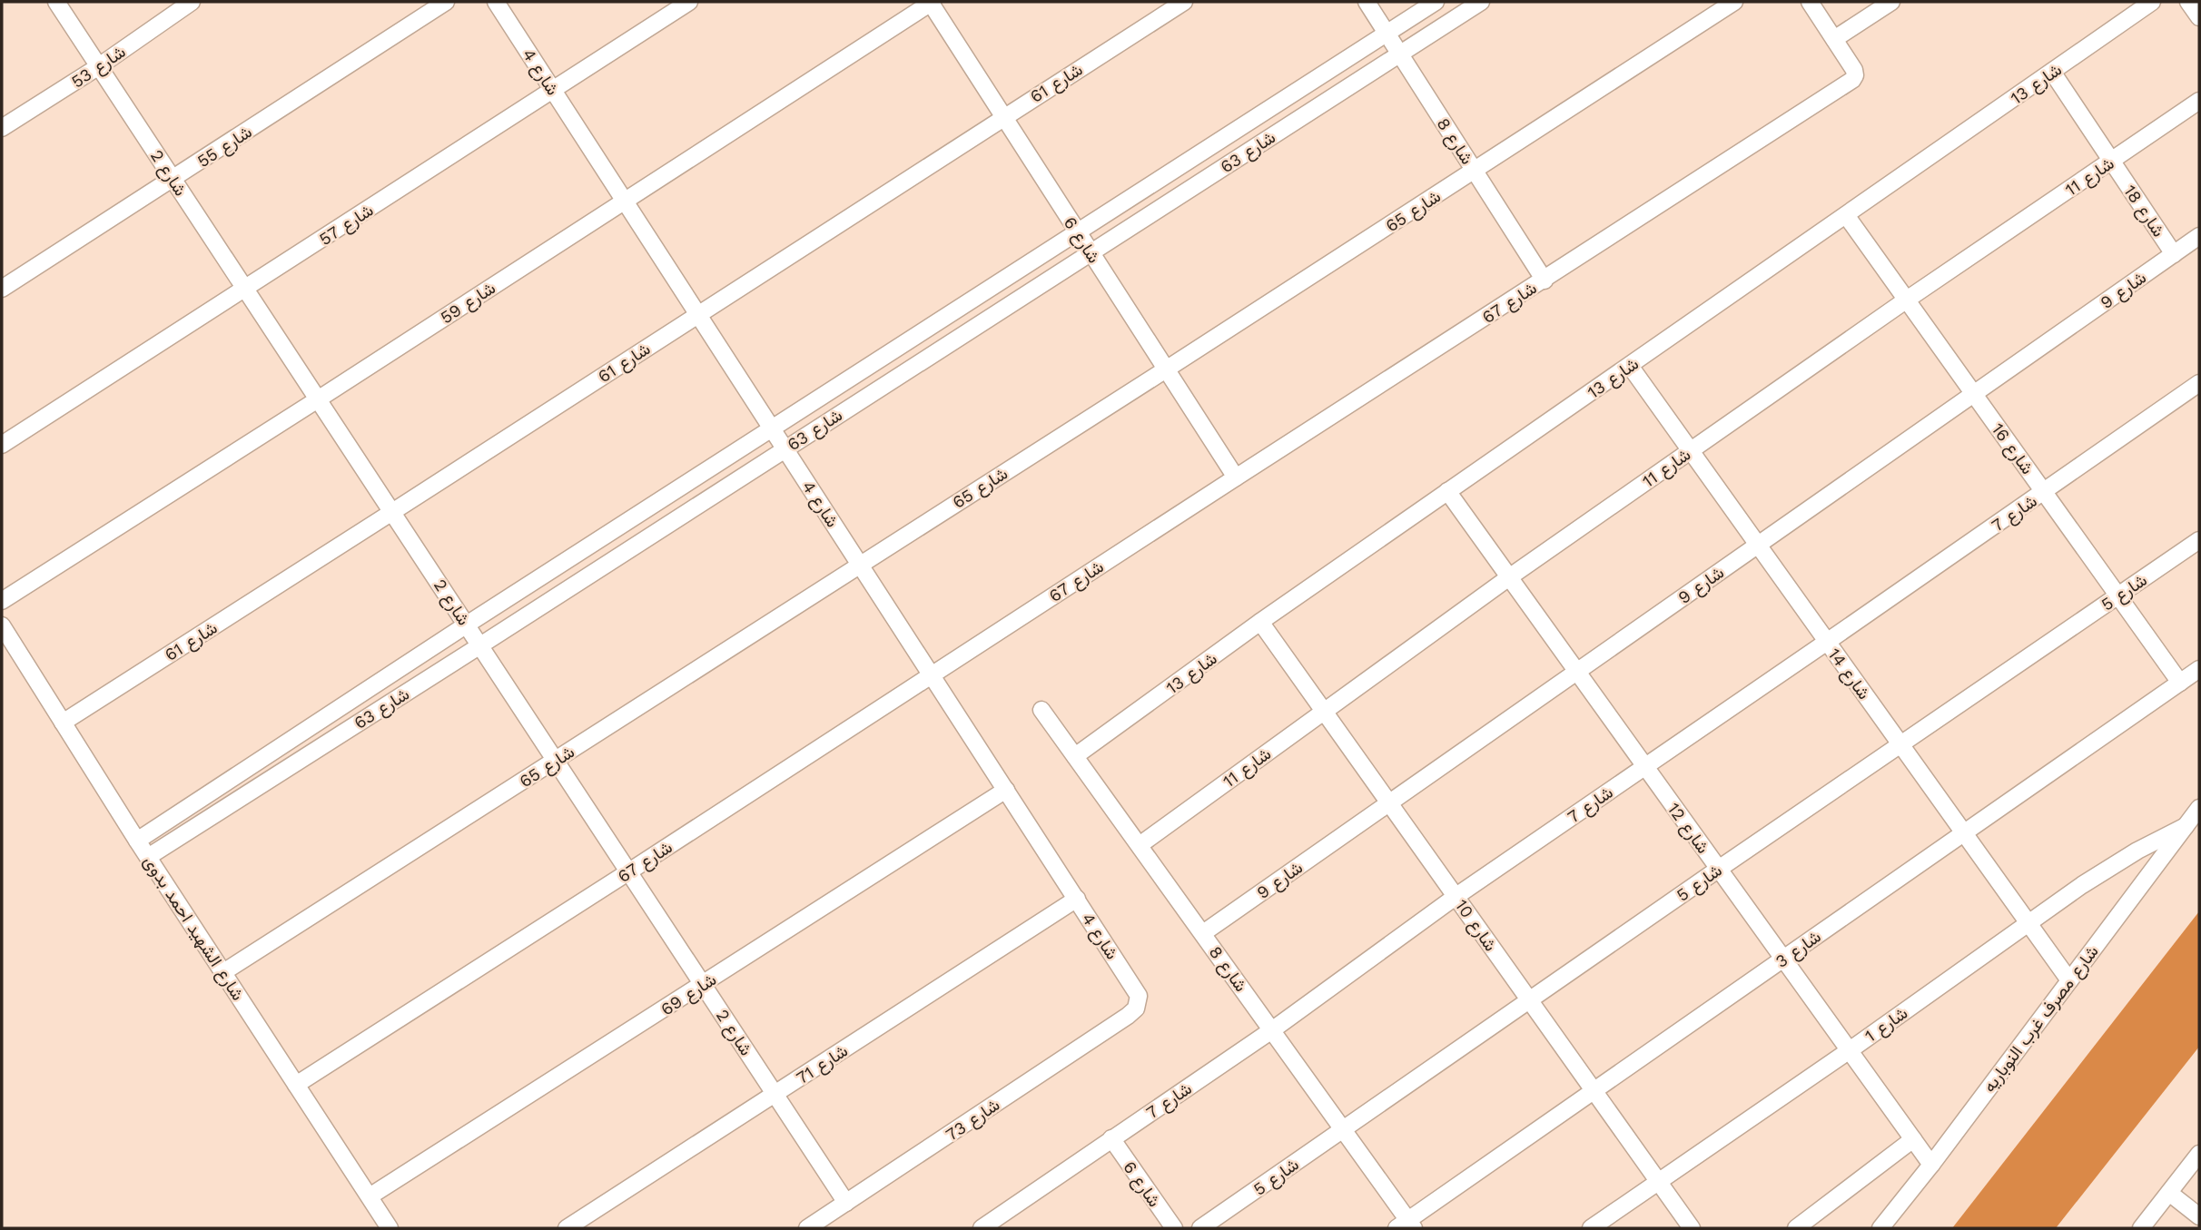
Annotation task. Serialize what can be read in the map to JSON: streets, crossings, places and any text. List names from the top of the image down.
{
  "streets": {
    "street": [
      "شارع 53",
      "شارع 4",
      "شارع 61",
      "شارع 13",
      "شارع 8",
      "شارع 55",
      "شارع 63",
      "شارع 2",
      "شارع 11",
      "شارع 65",
      "شارع 18",
      "شارع 57",
      "شارع 6",
      "شارع 9",
      "شارع 59",
      "شارع 67",
      "شارع 16",
      "شارع 7",
      "شارع 5",
      "شارع 14",
      "شارع 12",
      "شارع 10",
      "شارع الشهيد احمد بدوى",
      "شارع 3",
      "شارع 69",
      "شارع مصرف غرب النوباريه",
      "شارع 1",
      "شارع 71",
      "شارع 73"
    ]
  },
  "crossings": [
    ["شارع 53", "شارع 2"],
    ["شارع 4", "شارع 61"],
    ["شارع 4", "شارع 63"],
    ["شارع 4", "شارع 65"],
    ["شارع 4", "شارع 57"],
    ["شارع 4", "شارع 59"],
    ["شارع 4", "شارع 67"],
    ["شارع 4", "شارع 69"],
    ["شارع 4", "شارع 71"],
    ["شارع 4", "شارع 73"],
    ["شارع 61", "شارع 2"],
    ["شارع 61", "شارع 6"],
    ["شارع 61", "شارع الشهيد احمد بدوى"],
    ["شارع 13", "شارع 8"],
    ["شارع 13", "شارع 18"],
    ["شارع 13", "شارع 16"],
    ["شارع 13", "شارع 14"],
    ["شارع 13", "شارع 12"],
    ["شارع 13", "شارع 10"],
    ["شارع 8", "شارع 63"],
    ["شارع 8", "شارع 11"],
    ["شارع 8", "شارع 65"],
    ["شارع 8", "شارع 9"],
    ["شارع 8", "شارع 67"],
    ["شارع 8", "شارع 7"],
    ["شارع 8", "شارع 5"],
    ["شارع 8", "شارع 3"],
    ["شارع 55", "شارع 2"],
    ["شارع 63", "شارع 2"],
    ["شارع 63", "شارع 6"],
    ["شارع 63", "شارع الشهيد احمد بدوى"],
    ["شارع 2", "شارع 65"],
    ["شارع 2", "شارع 57"],
    ["شارع 2", "شارع 59"],
    ["شارع 2", "شارع 67"],
    ["شارع 2", "شارع 69"],
    ["شارع 2", "شارع 71"],
    ["شارع 2", "شارع 73"],
    ["شارع 11", "شارع 18"],
    ["شارع 11", "شارع 16"],
    ["شارع 11", "شارع 14"],
    ["شارع 11", "شارع 12"],
    ["شارع 11", "شارع 10"],
    ["شارع 65", "شارع 6"],
    ["شارع 65", "شارع الشهيد احمد بدوى"],
    ["شارع 18", "شارع 9"],
    ["شارع 6", "شارع 59"],
    ["شارع 6", "شارع 67"],
    ["شارع 6", "شارع 7"],
    ["شارع 9", "شارع 16"],
    ["شارع 9", "شارع 14"],
    ["شارع 9", "شارع 12"],
    ["شارع 9", "شارع 10"],
    ["شارع 67", "شارع الشهيد احمد بدوى"],
    ["شارع 16", "شارع 7"],
    ["شارع 16", "شارع 5"],
    ["شارع 16", "شارع 3"],
    ["شارع 7", "شارع 14"],
    ["شارع 7", "شارع 12"],
    ["شارع 7", "شارع 10"],
    ["شارع 5", "شارع 14"],
    ["شارع 5", "شارع 12"],
    ["شارع 5", "شارع 10"],
    ["شارع 14", "شارع 3"],
    ["شارع 14", "شارع مصرف غرب النوباريه"],
    ["شارع 14", "شارع 1"],
    ["شارع 12", "شارع 3"],
    ["شارع 12", "شارع مصرف غرب النوباريه"],
    ["شارع 12", "شارع 1"],
    ["شارع 10", "شارع 3"],
    ["شارع 10", "شارع 1"],
    ["شارع الشهيد احمد بدوى", "شارع 69"],
    ["شارع مصرف غرب النوباريه", "شارع 1"]
  ]
}
